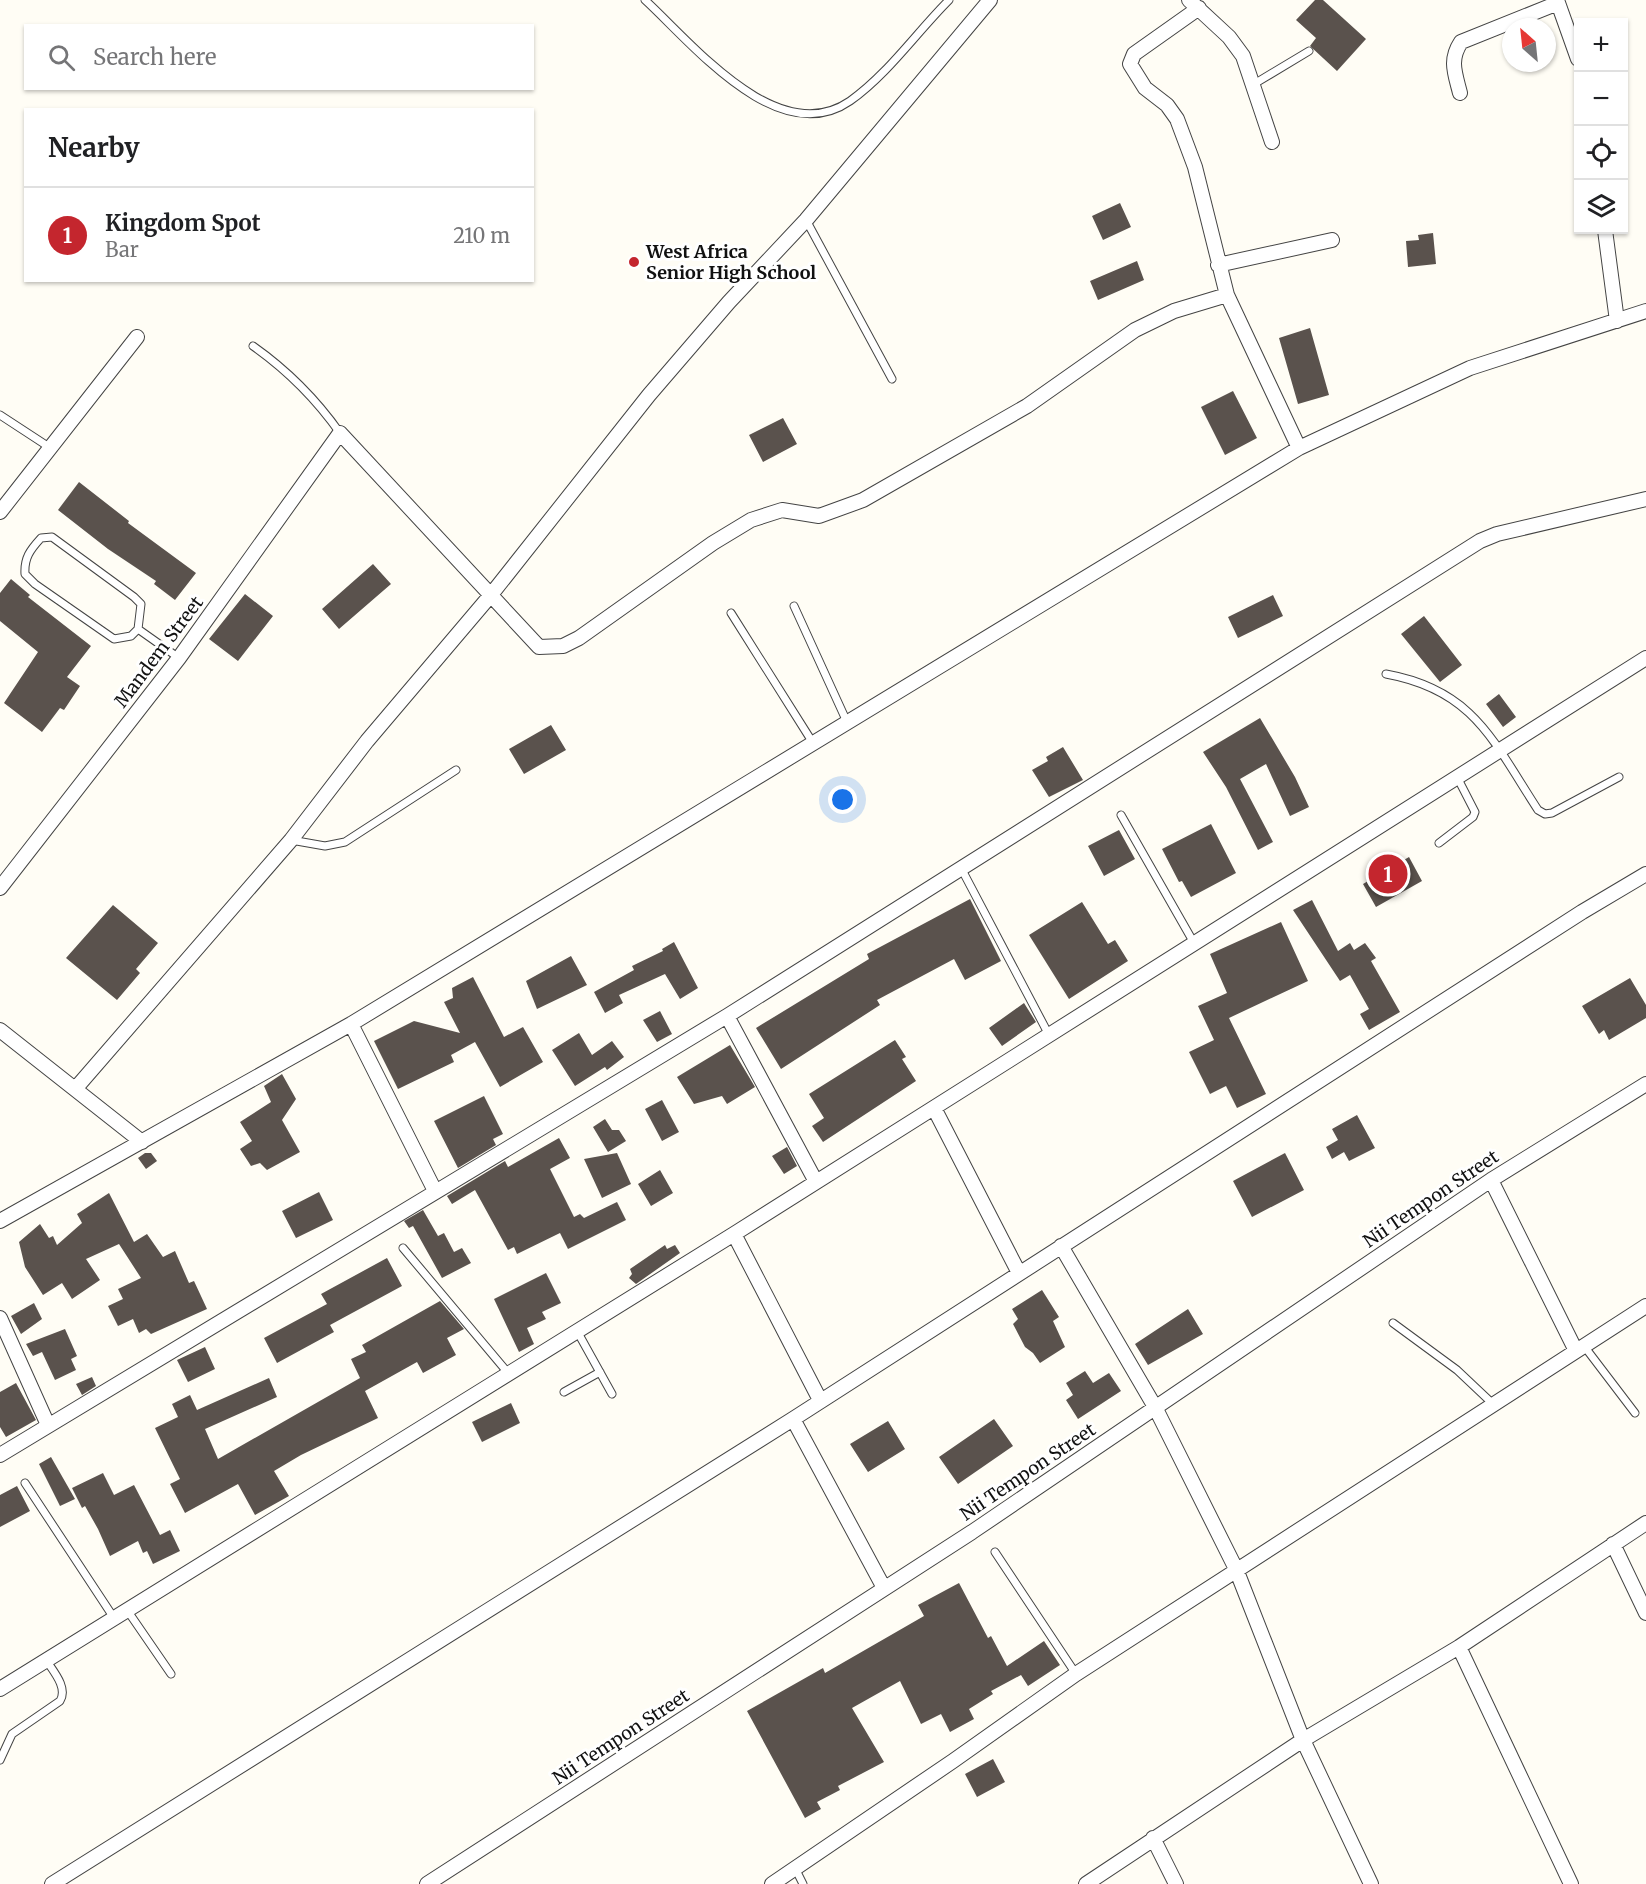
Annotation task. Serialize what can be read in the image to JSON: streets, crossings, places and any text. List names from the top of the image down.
{
  "streets": {
    "street": ["Mandem Street", "Nii Tempon Street"]
  },
  "places": ["West Africa Senior High School"],
  "north": "top left",
  "page": {
    "map_buttons": ["+", "−"],
    "search": "Search here",
    "heading": "Nearby",
    "list": [
      {
        "mark": "1",
        "name": "Kingdom Spot",
        "note": "Bar",
        "value": "210 m"
      }
    ],
    "pins": "1"
  }
}
